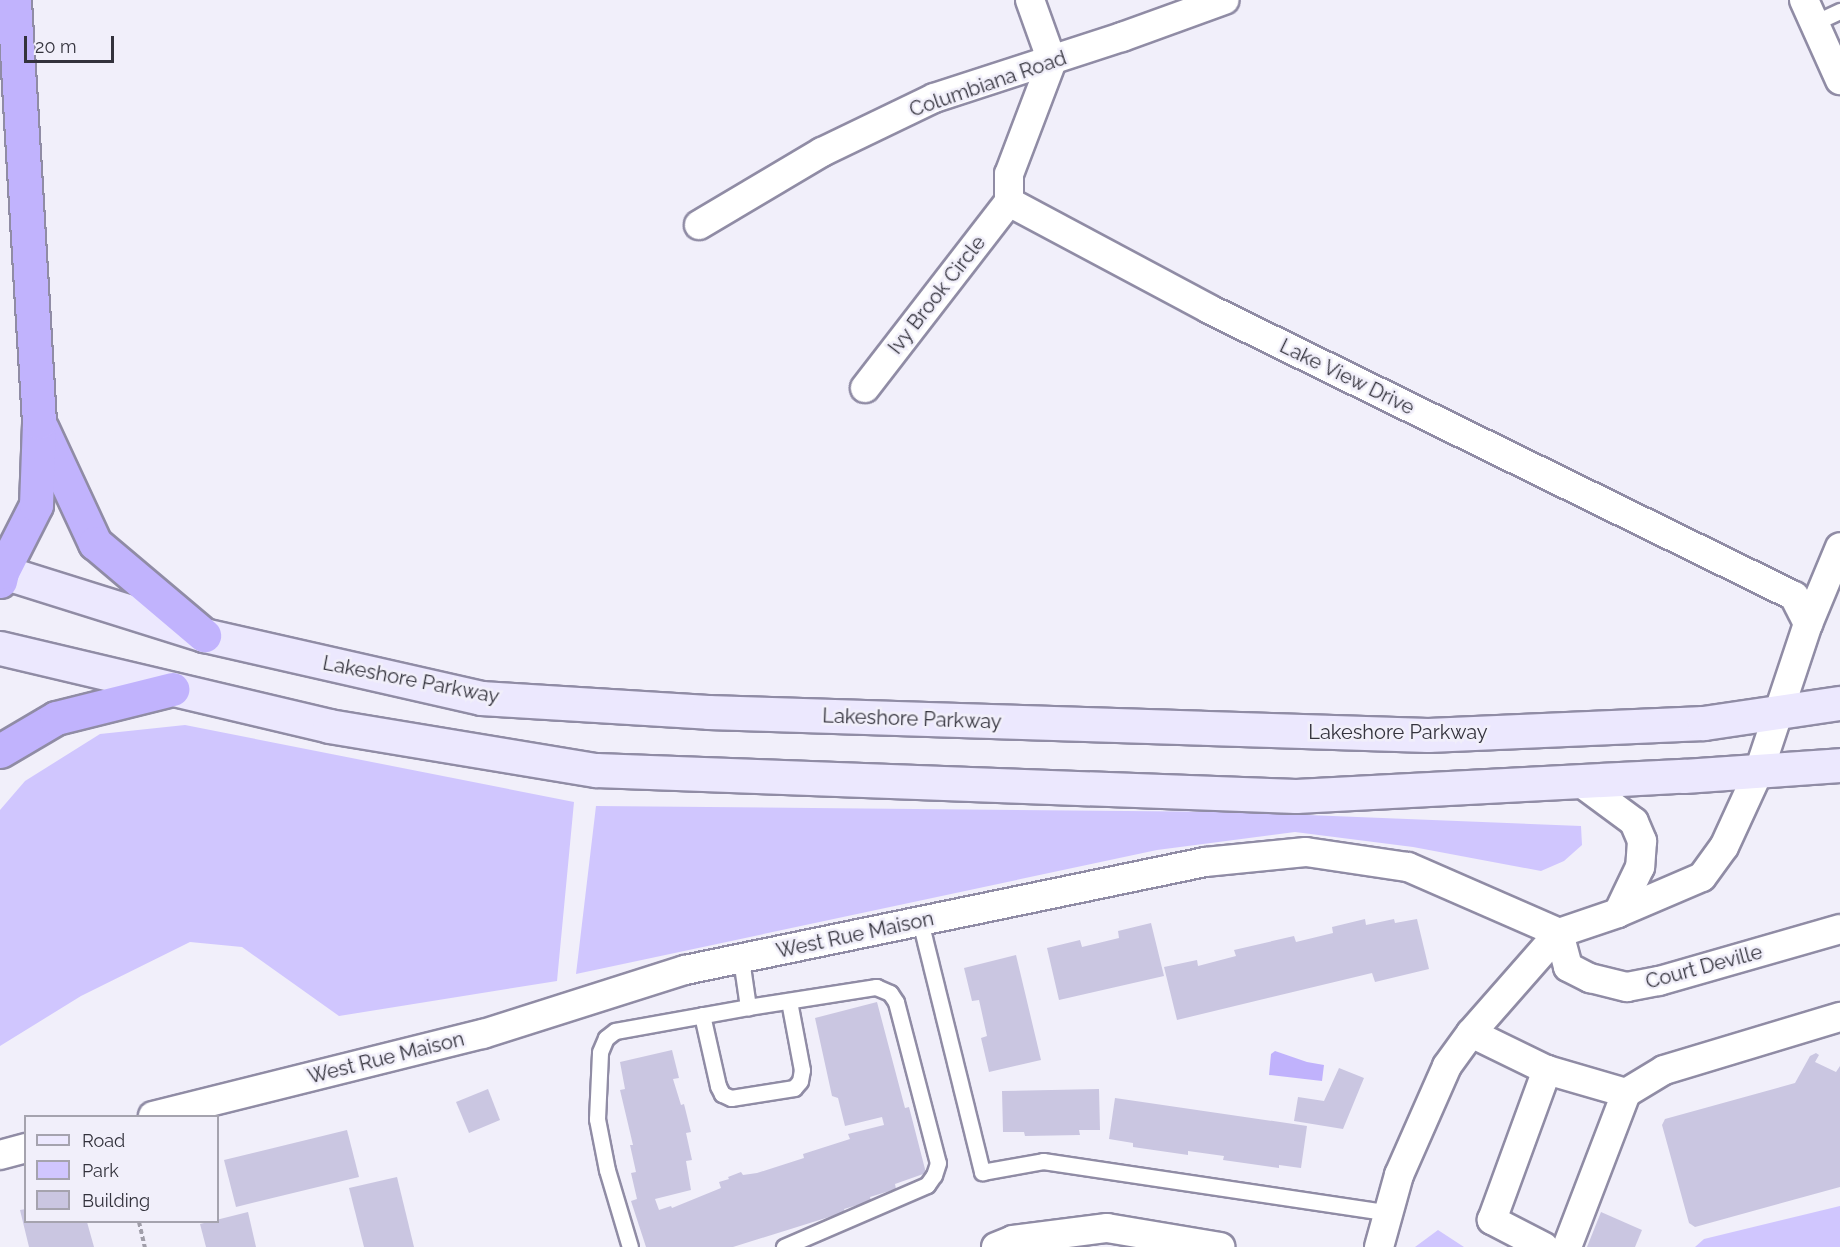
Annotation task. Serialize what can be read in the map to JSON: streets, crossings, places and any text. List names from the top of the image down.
{
  "streets": {
    "main road": ["Lakeshore Parkway"],
    "street": [
      "Columbiana Road",
      "Ivy Brook Circle",
      "Lake View Drive",
      "West Rue Maison",
      "Court Deville"
    ]
  },
  "crossings": [
    ["Ivy Brook Circle", "Lake View Drive"],
    ["West Rue Maison", "Court Deville"]
  ],
  "legend": ["Road", "Park", "Building"],
  "scale_bar": "20 m"
}
